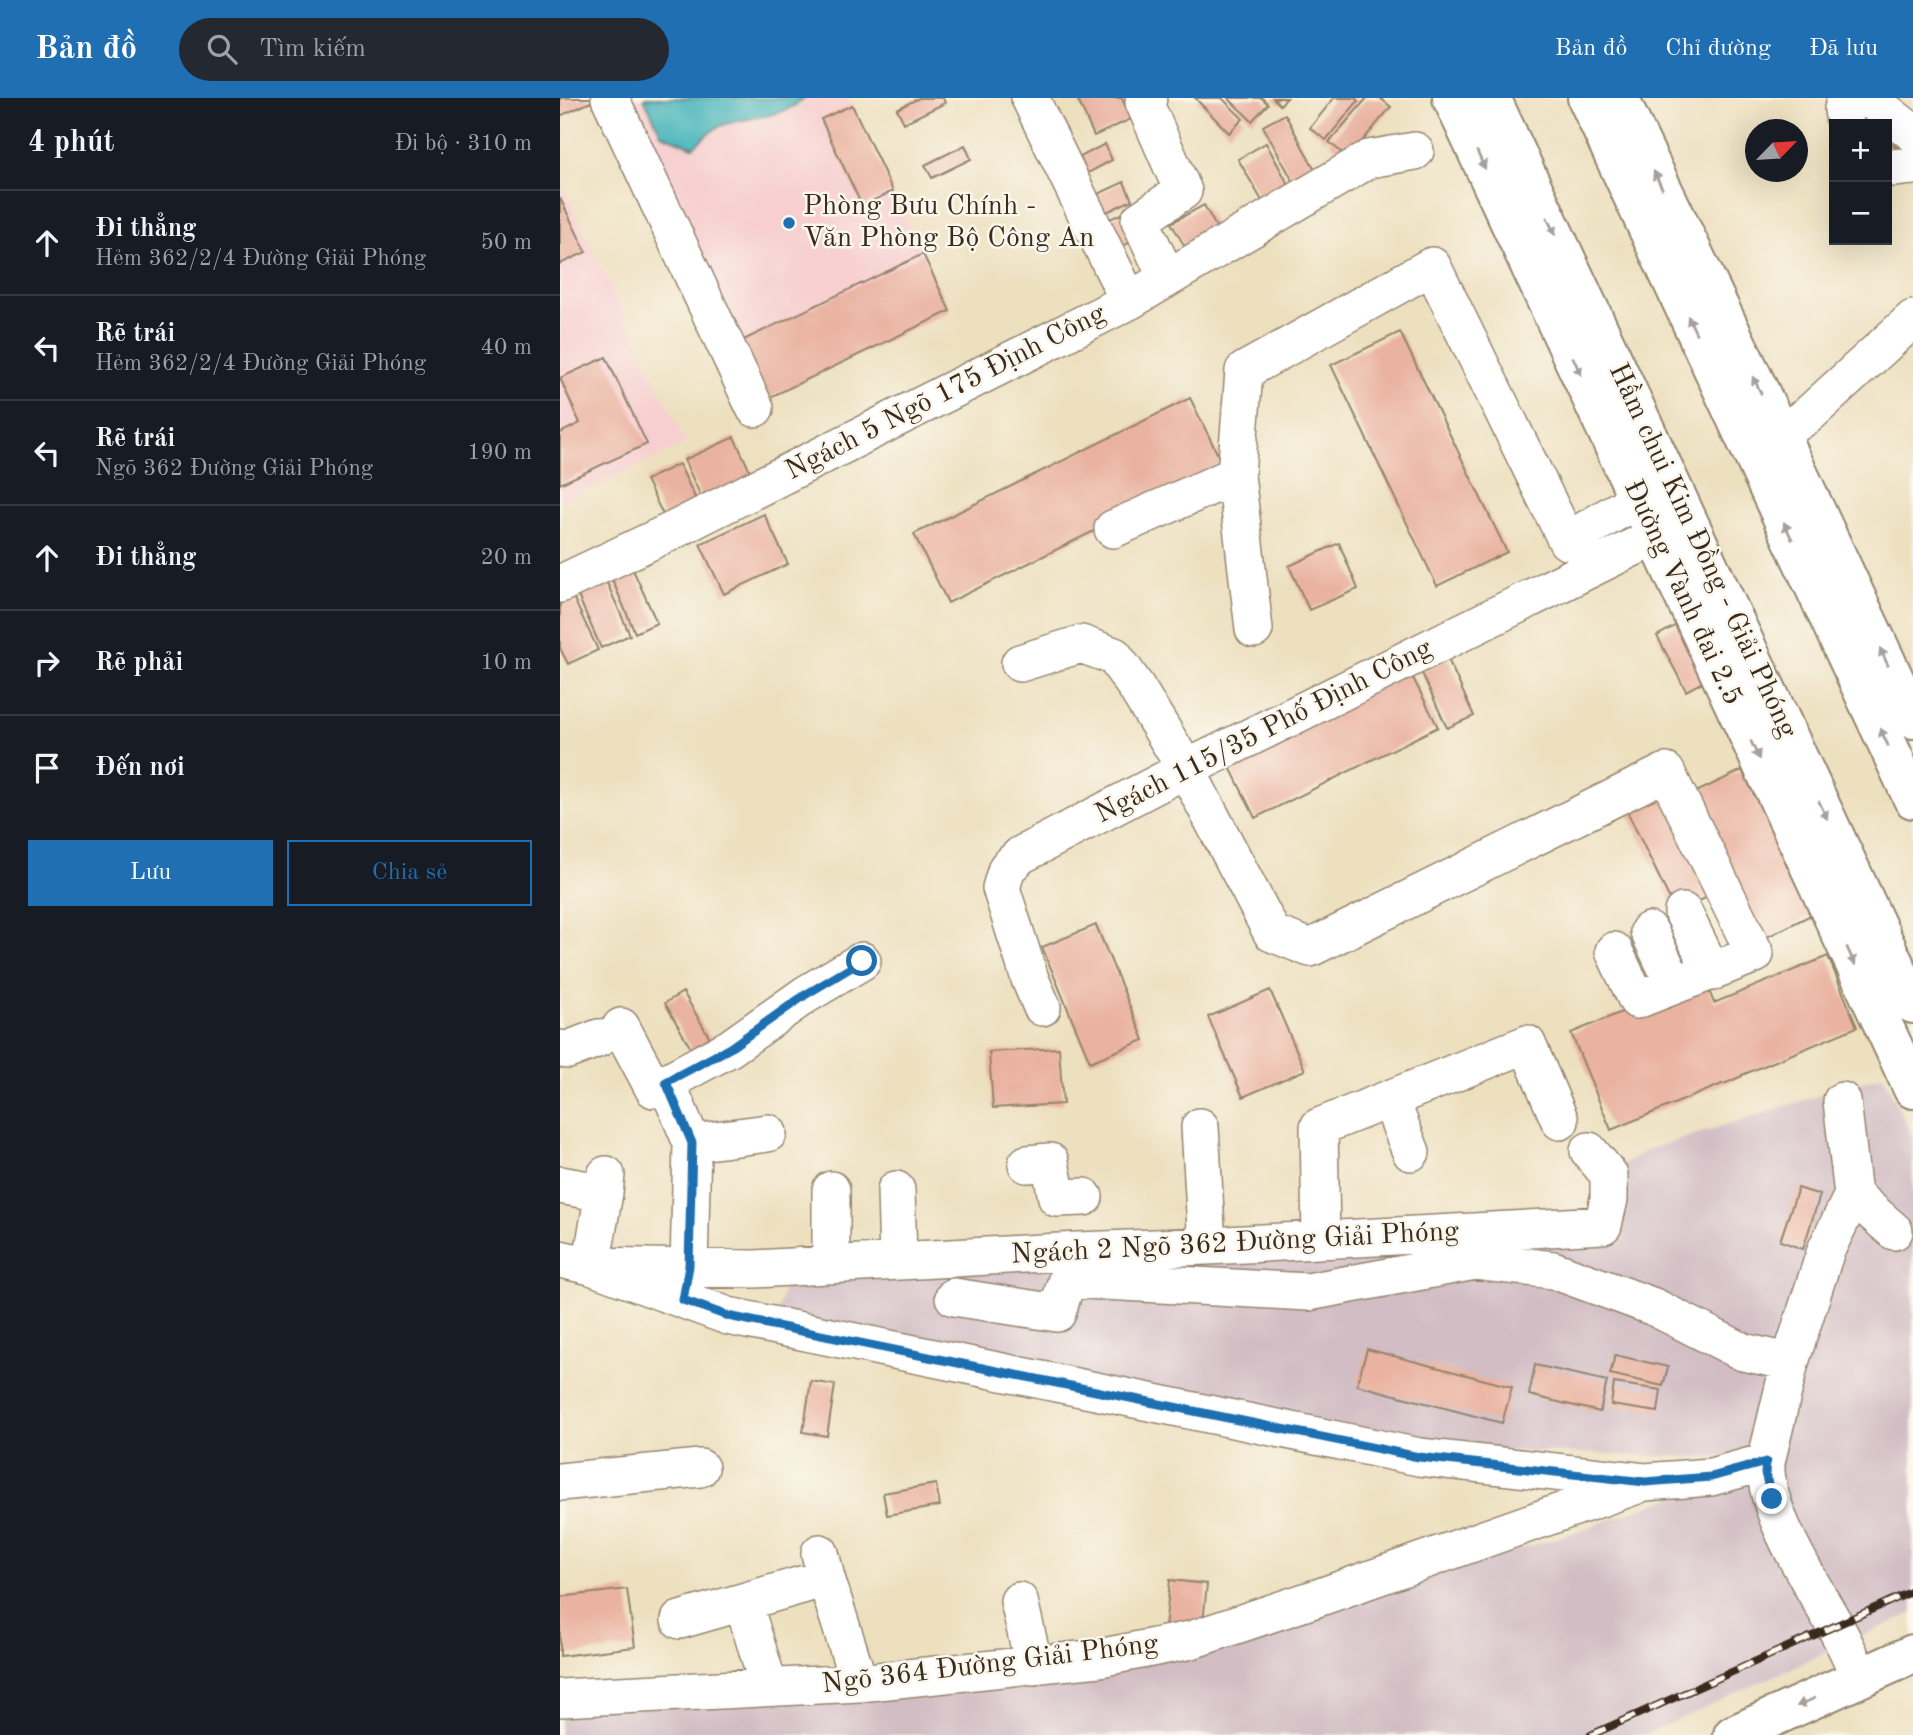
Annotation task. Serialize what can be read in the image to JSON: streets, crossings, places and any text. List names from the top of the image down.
{
  "streets": {
    "main road": ["Hầm chui Kim Đồng - Giải Phóng", "Đường Vành đai 2.5"],
    "street": [
      "Ngách 5 Ngõ 175 Định Công",
      "Ngách 115/35 Phố Định Công",
      "Ngách 2 Ngõ 362 Đường Giải Phóng",
      "Ngõ 364 Đường Giải Phóng"
    ]
  },
  "crossings": [
    ["Đường Vành đai 2.5", "Ngách 115/35 Phố Định Công"]
  ],
  "places": ["Phòng Bưu Chính - Văn Phòng Bộ Công An"],
  "north": "top right",
  "page": {
    "header": "Bản đồ",
    "search": "Tìm kiếm",
    "nav": ["Bản đồ", "Chỉ đường", "Đã lưu"],
    "heading": ["4 phút", "Đi bộ · 310 m"],
    "map_buttons": ["+", "−"],
    "list": [
      ["Đi thẳng", "Hẻm 362/2/4 Đường Giải Phóng", "50 m"],
      ["Rẽ trái", "Hẻm 362/2/4 Đường Giải Phóng", "40 m"],
      ["Rẽ trái", "Ngõ 362 Đường Giải Phóng", "190 m"],
      ["Đi thẳng", "20 m"],
      ["Rẽ phải", "10 m"],
      "Đến nơi"
    ],
    "buttons": ["Lưu", "Chia sẻ"]
  }
}
